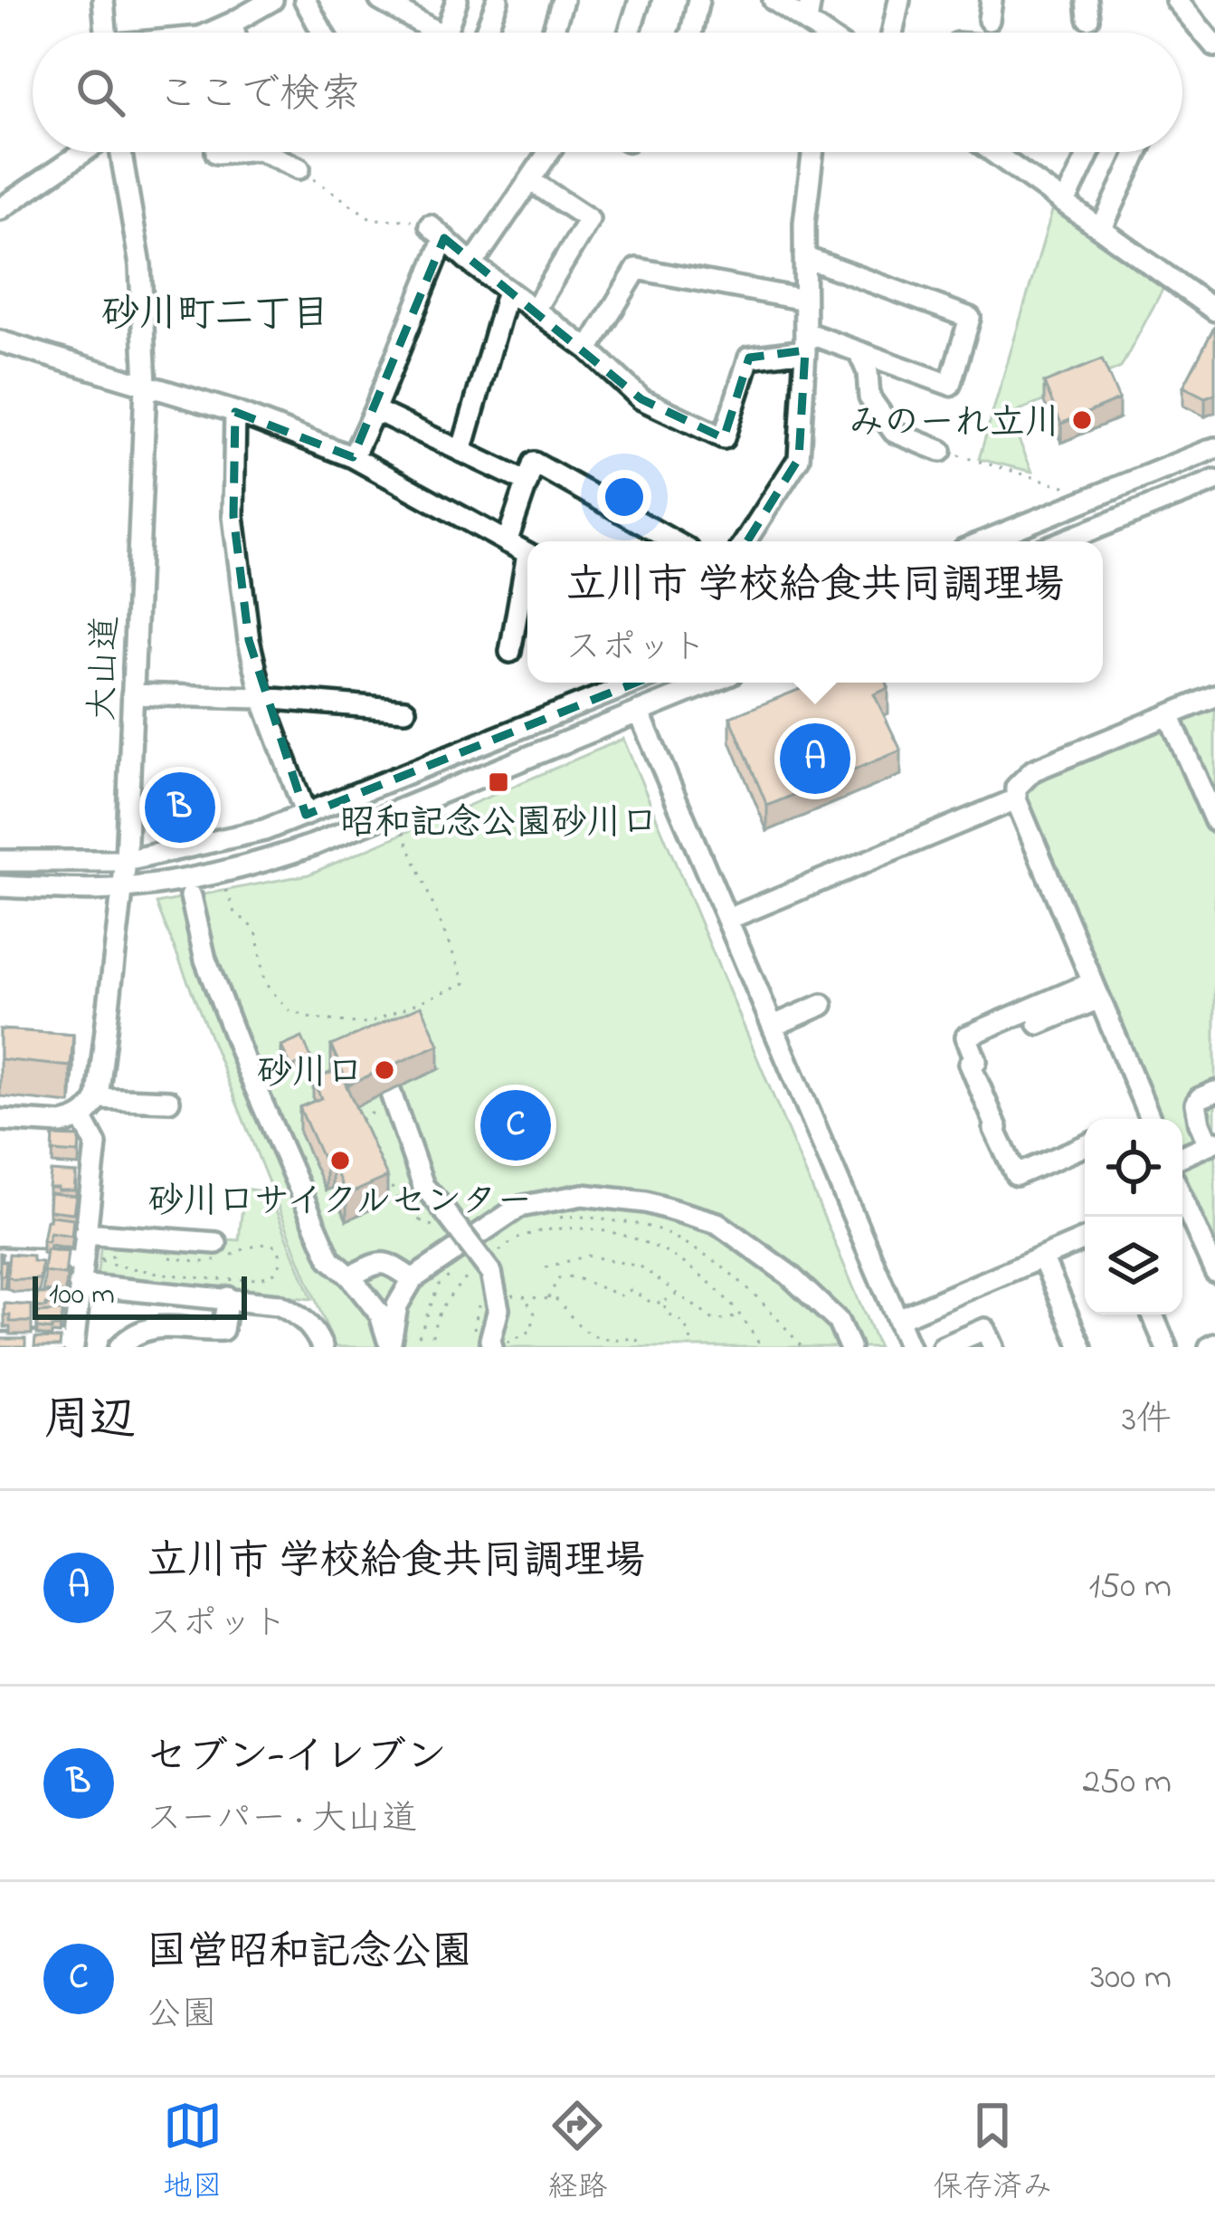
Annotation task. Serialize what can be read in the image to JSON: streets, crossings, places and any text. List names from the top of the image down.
{
  "streets": {
    "street": ["大山道"]
  },
  "districts": ["砂川町二丁目"],
  "places": {
    "other": ["みのーれ立川", "砂川口", "砂川口サイクルセンター"],
    "transit": ["昭和記念公園砂川口"]
  },
  "scale_bar": "100 m",
  "page": {
    "search": "ここで検索",
    "popup": ["立川市 学校給食共同調理場", "スポット"],
    "pins": ["A", "B", "C"],
    "scale": "100 m",
    "heading": ["周辺", "3件"],
    "list": [
      {
        "mark": "A",
        "name": "立川市 学校給食共同調理場",
        "note": "スポット",
        "value": "150 m"
      },
      {
        "mark": "B",
        "name": "セブン-イレブン",
        "note": "スーパー · 大山道",
        "value": "250 m"
      },
      {
        "mark": "C",
        "name": "国営昭和記念公園",
        "note": "公園",
        "value": "300 m"
      }
    ],
    "nav": ["地図", "経路", "保存済み"]
  }
}
